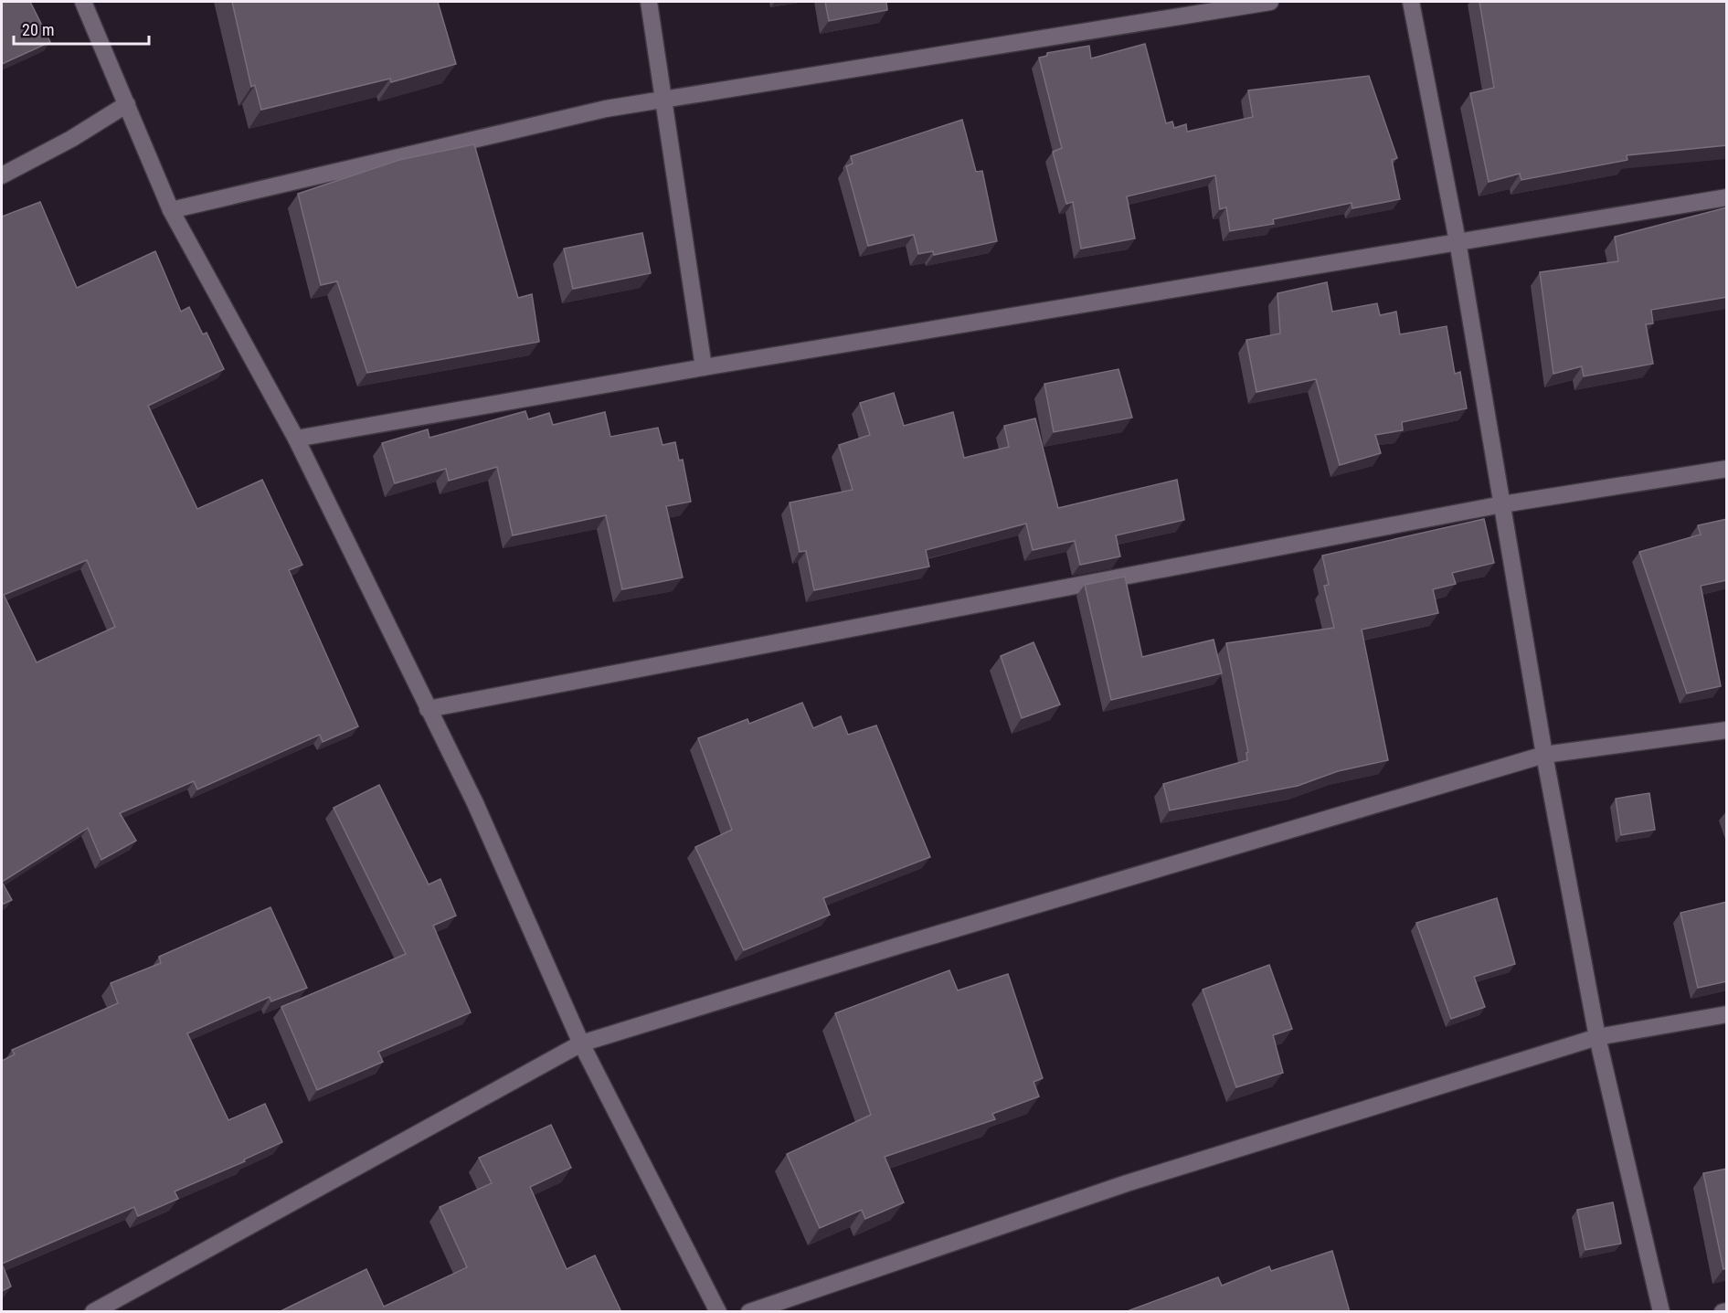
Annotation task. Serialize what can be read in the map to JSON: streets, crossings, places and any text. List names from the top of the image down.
{
  "scale_bar": "20 m"
}
